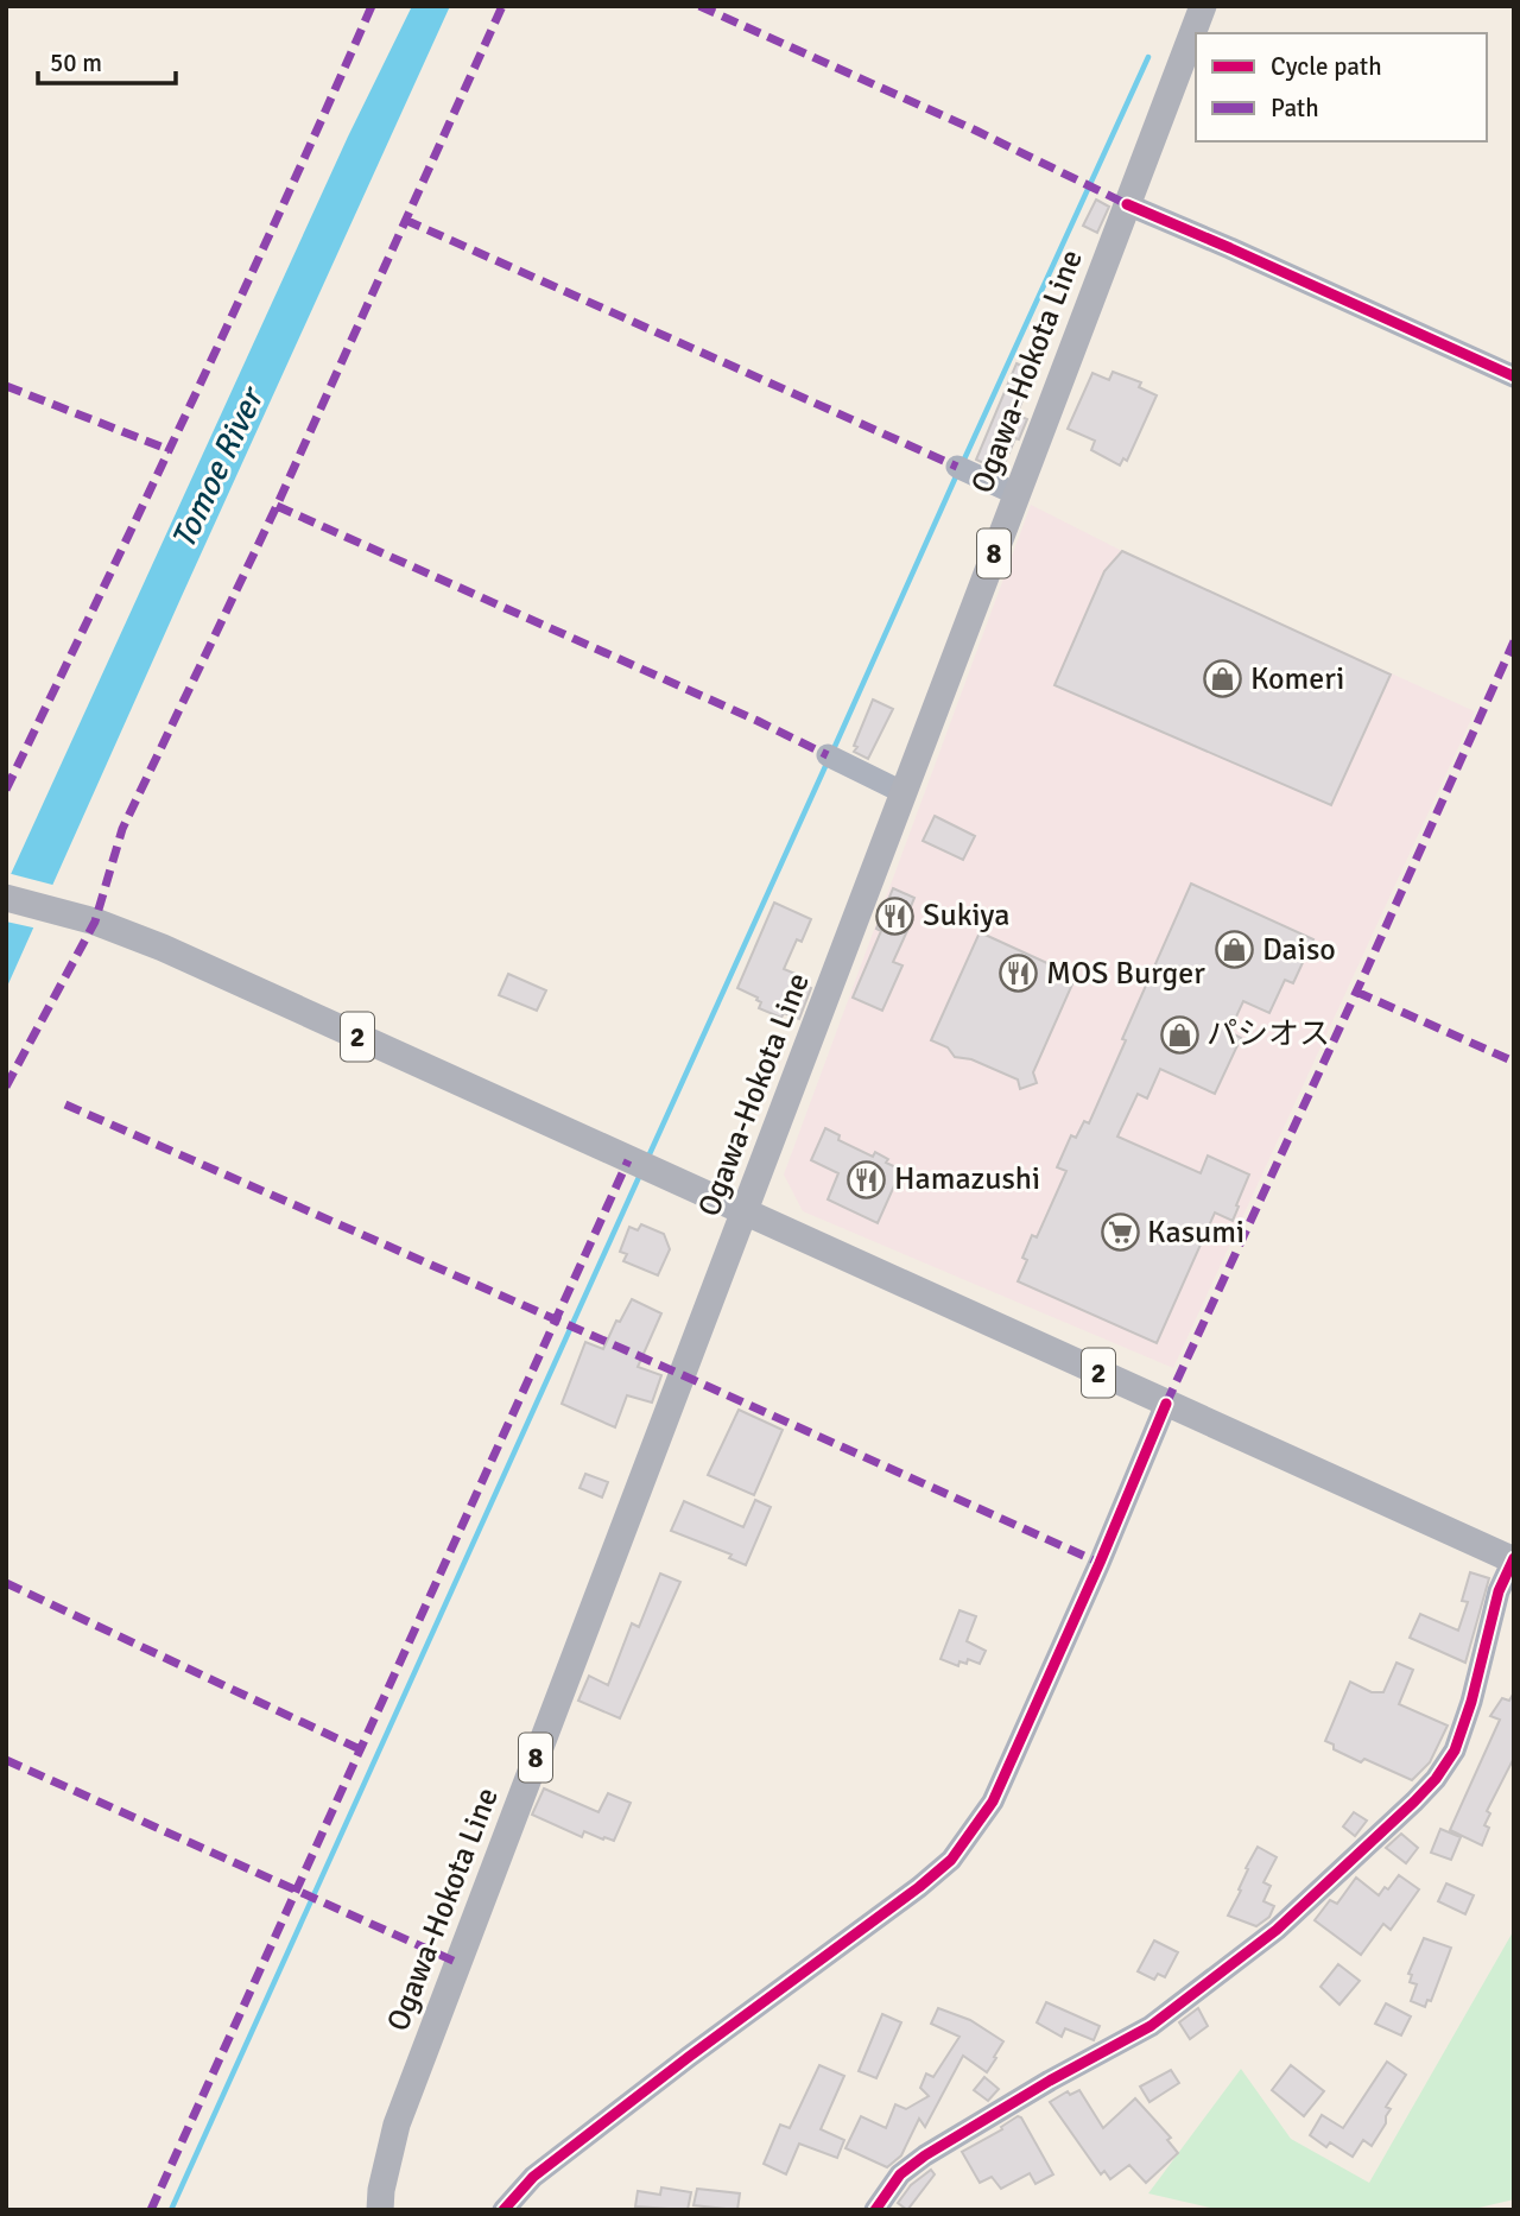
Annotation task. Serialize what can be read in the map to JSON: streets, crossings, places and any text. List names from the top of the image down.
{
  "streets": {
    "main road": ["Ogawa-Hokota Line", "8", "2"]
  },
  "crossings": [
    ["Ogawa-Hokota Line", "2"]
  ],
  "water": ["Tomoe River"],
  "places": {
    "shop": ["Komeri", "Daiso", "パシオス"],
    "restaurant": ["Sukiya", "MOS Burger", "Hamazushi"],
    "supermarket": ["Kasumi"]
  },
  "legend": ["Cycle path", "Path"],
  "scale_bar": "50 m"
}
